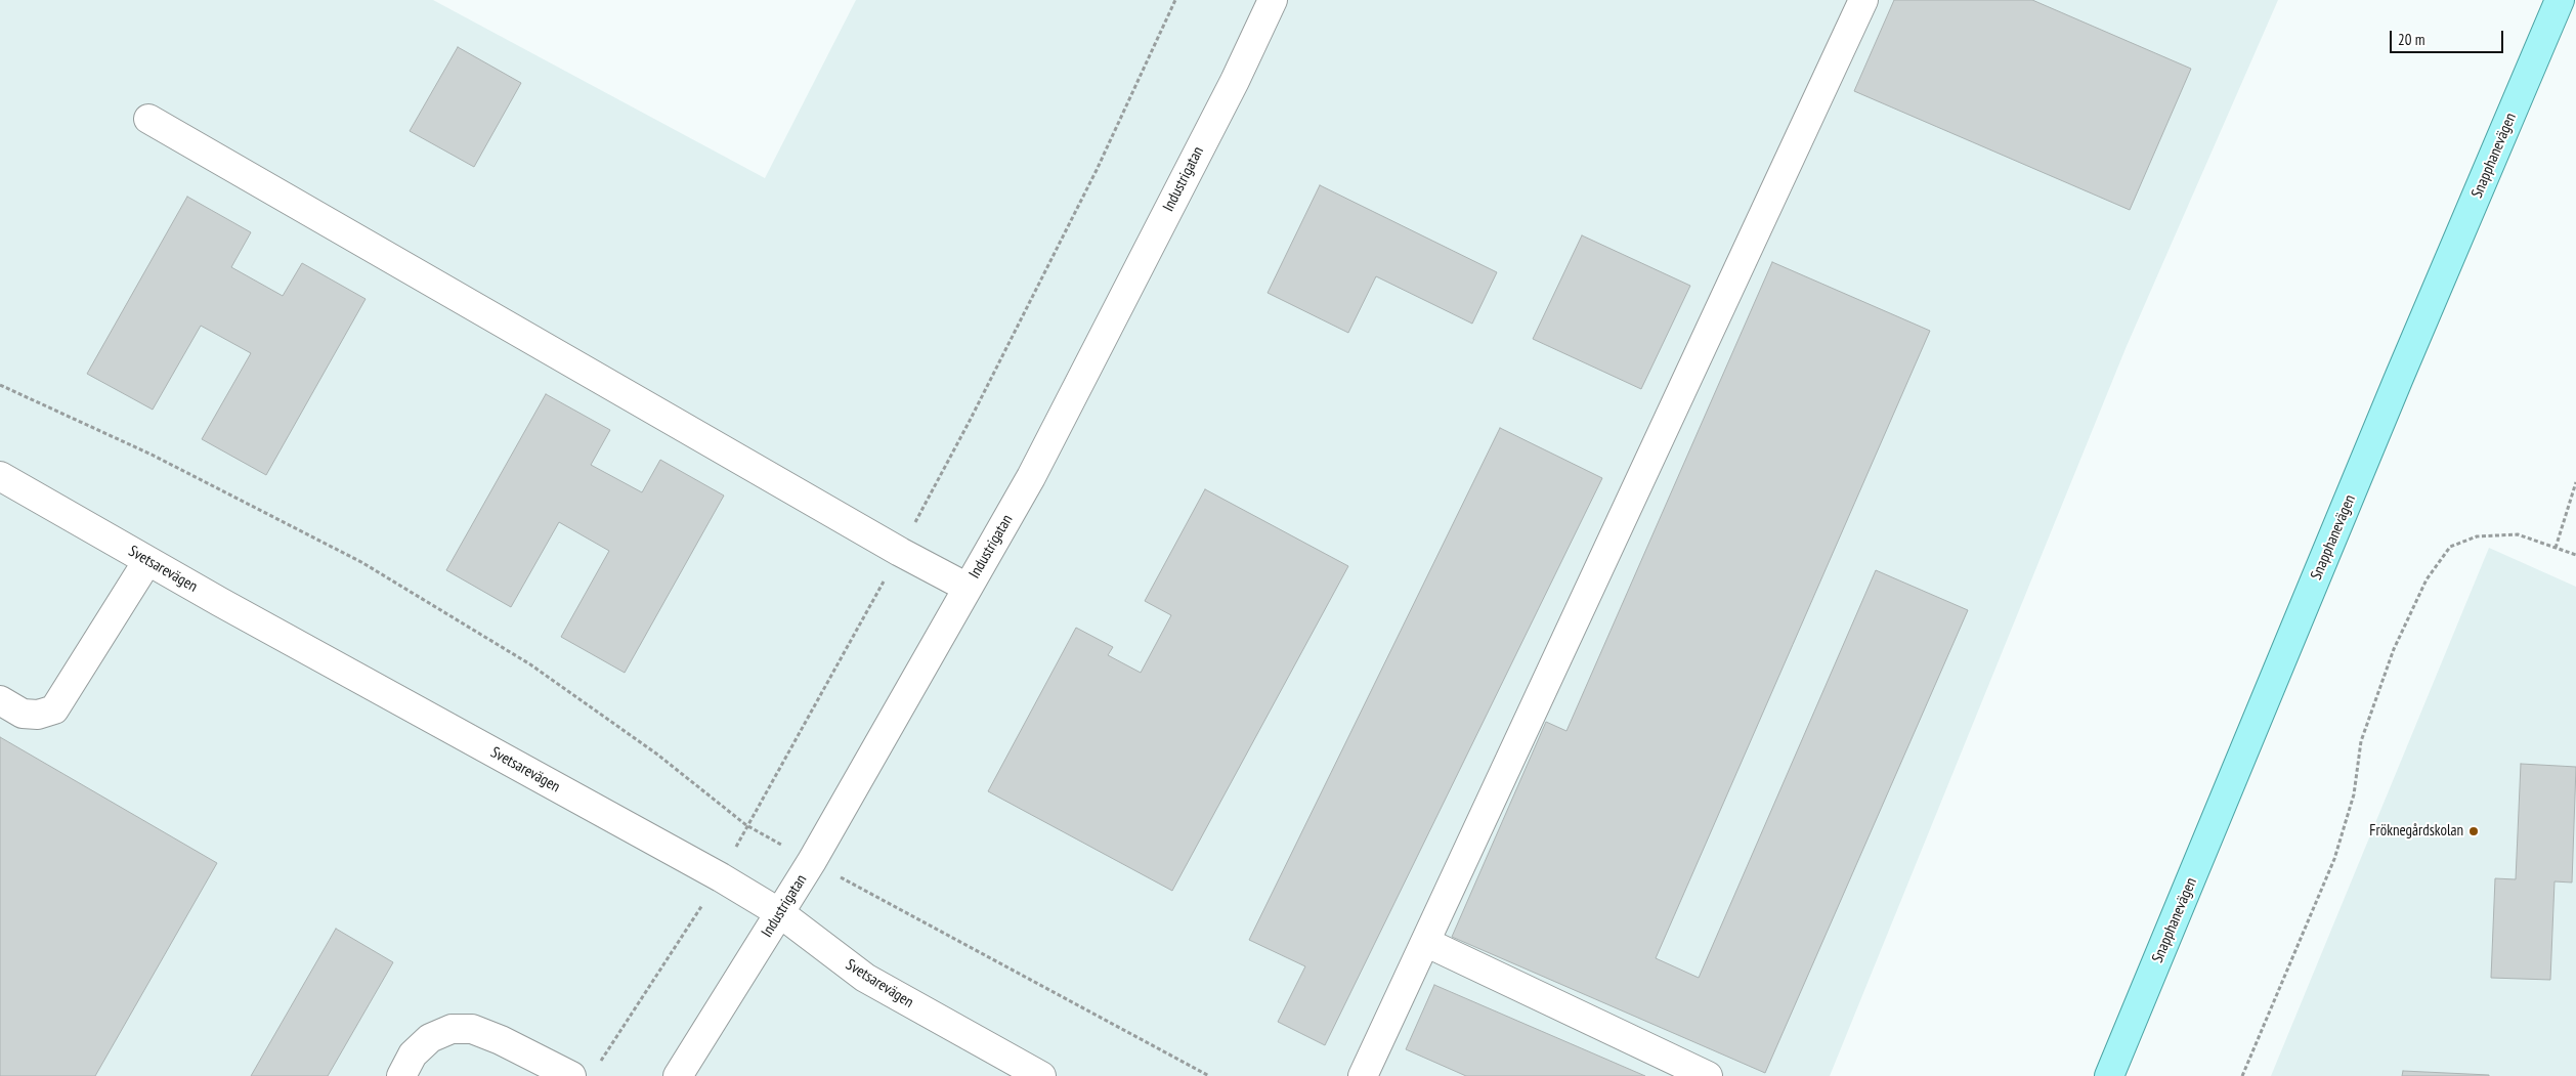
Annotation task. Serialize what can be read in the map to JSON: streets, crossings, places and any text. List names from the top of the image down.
{
  "streets": {
    "main road": ["Snapphanevägen"],
    "street": ["Industrigatan", "Svetsarevägen"]
  },
  "crossings": [
    ["Industrigatan", "Svetsarevägen"]
  ],
  "places": ["Fröknegårdskolan"],
  "scale_bar": "20 m"
}
